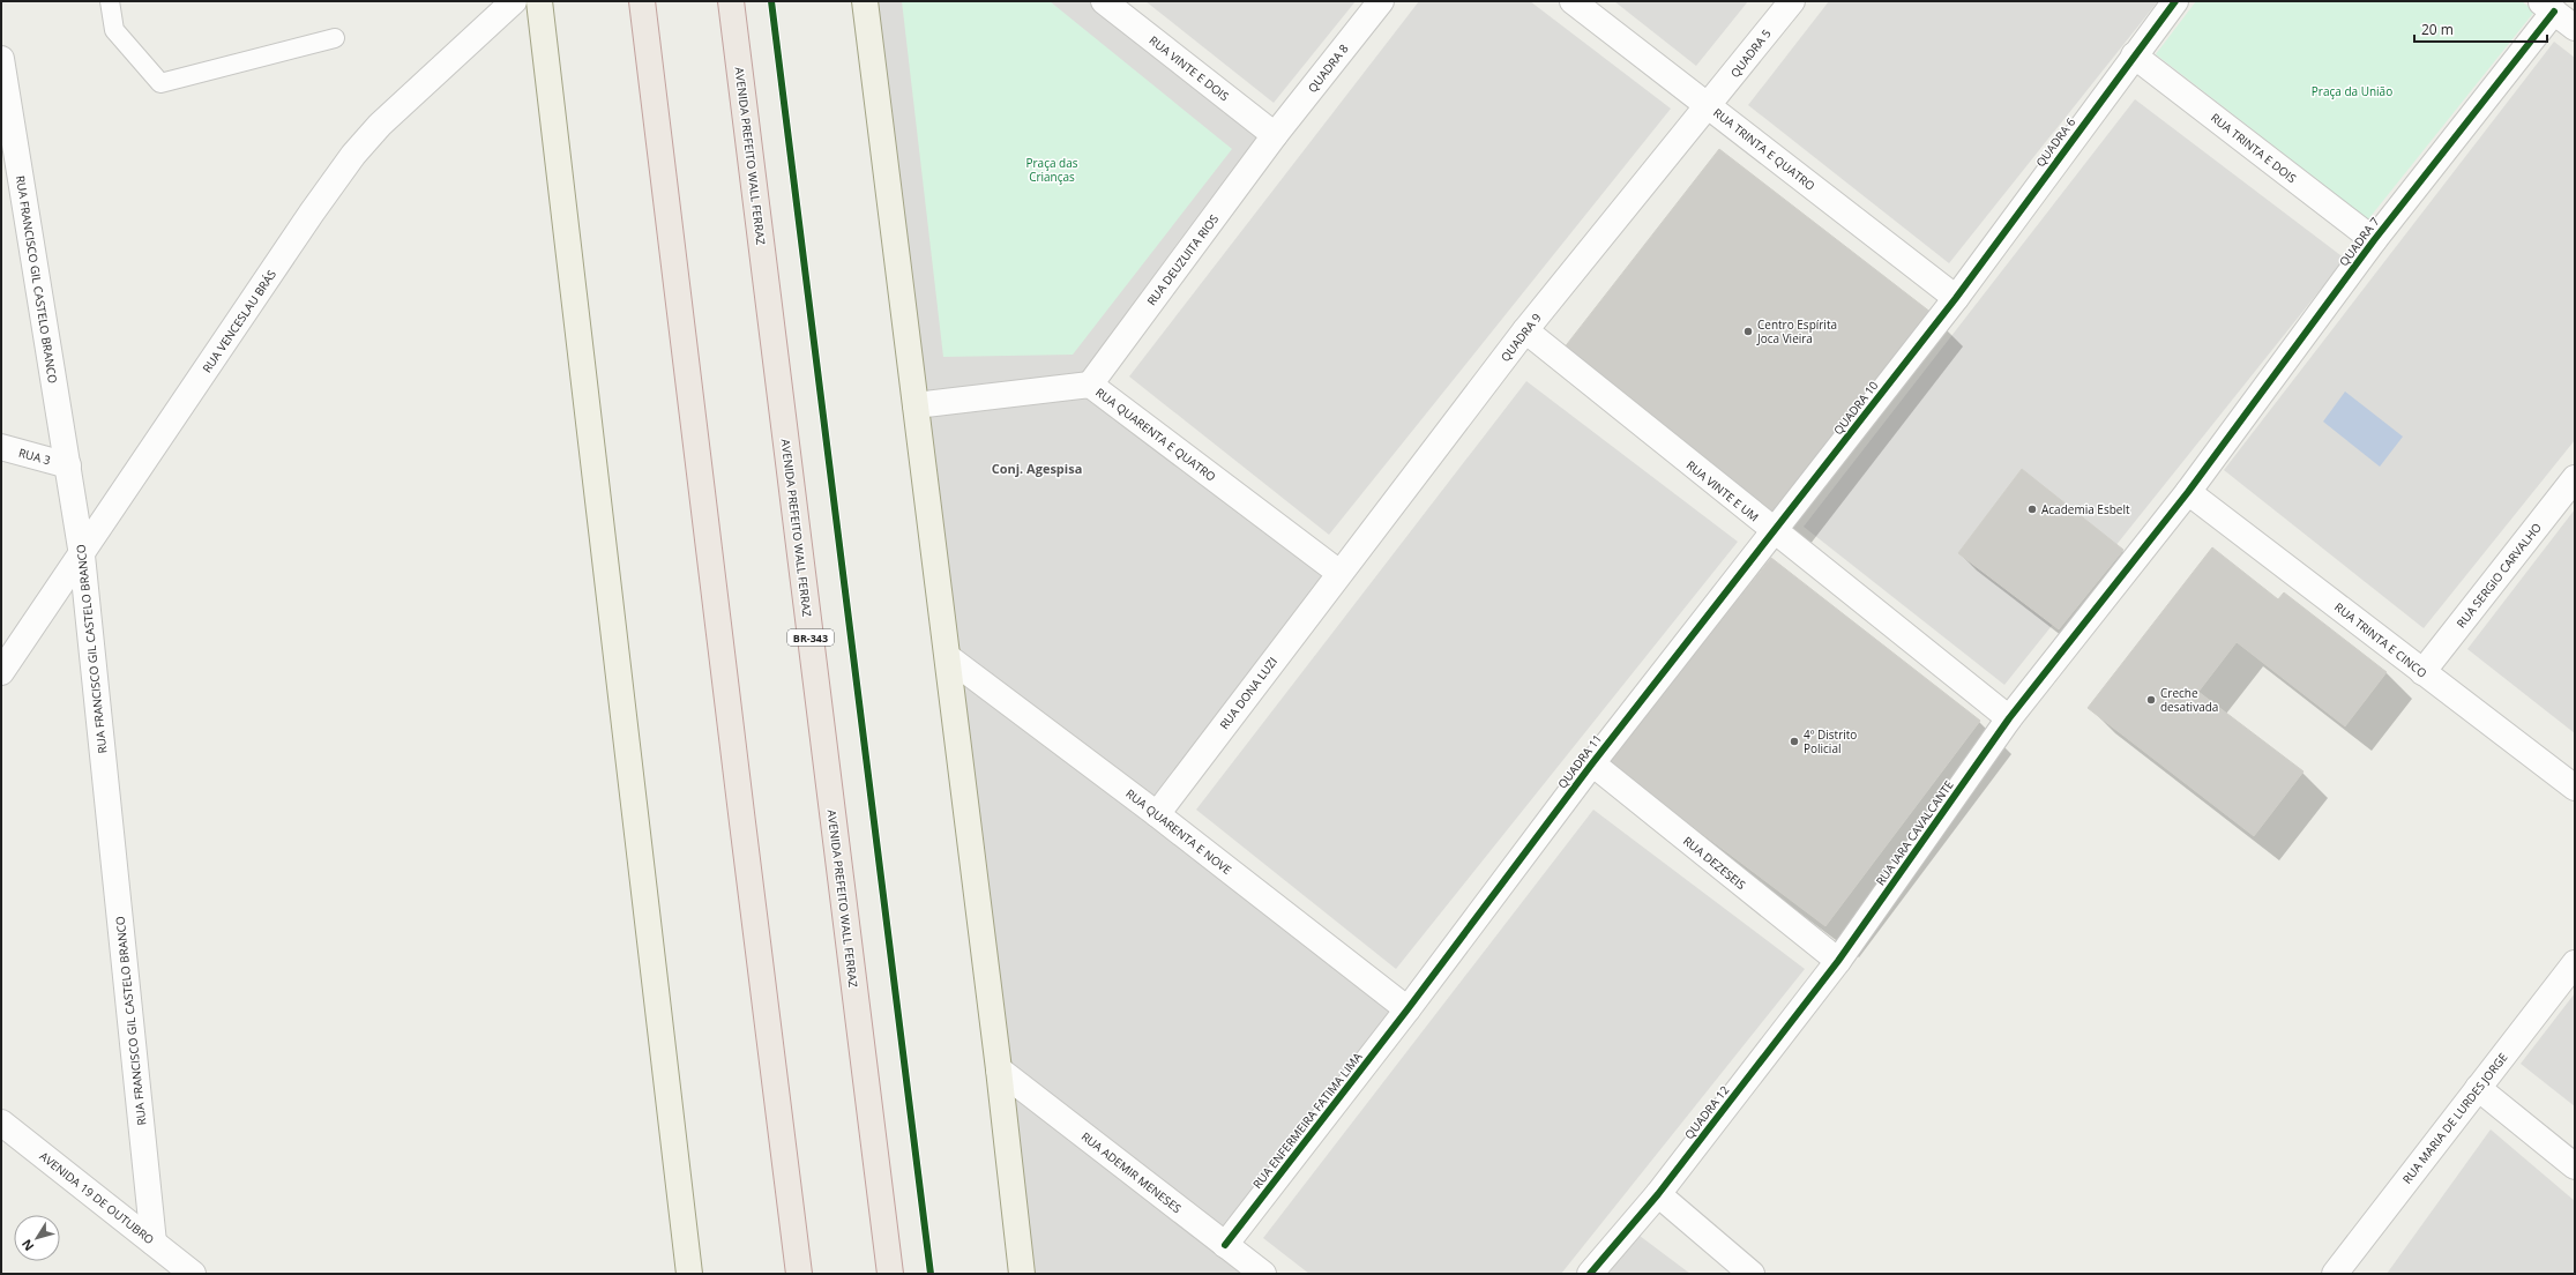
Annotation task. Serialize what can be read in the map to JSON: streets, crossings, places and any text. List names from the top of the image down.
{
  "streets": {
    "highway": ["AVENIDA PREFEITO WALL FERRAZ", "BR-343"],
    "street": [
      "QUADRA 5",
      "RUA VINTE E DOIS",
      "QUADRA 8",
      "QUADRA 6",
      "RUA TRINTA E DOIS",
      "RUA TRINTA E QUATRO",
      "QUADRA 7",
      "RUA DEUZUITA RIOS",
      "RUA FRANCISCO GIL CASTELO BRANCO",
      "RUA VENCESLAU BRÁS",
      "QUADRA 9",
      "QUADRA 10",
      "RUA QUARENTA E QUATRO",
      "RUA 3",
      "RUA VINTE E UM",
      "RUA SERGIO CARVALHO",
      "RUA TRINTA E CINCO",
      "RUA DONA LUZI",
      "QUADRA 11",
      "RUA QUARENTA E NOVE",
      "RUA IARA CAVALCANTE",
      "RUA DEZESEIS",
      "QUADRA 12",
      "RUA MARIA DE LURDES JORGE",
      "RUA ENFERMEIRA FATIMA LIMA",
      "RUA ADEMIR MENESES",
      "AVENIDA 19 DE OUTUBRO"
    ]
  },
  "crossings": [
    ["QUADRA 5", "RUA TRINTA E QUATRO"],
    ["QUADRA 5", "QUADRA 9"],
    ["RUA VINTE E DOIS", "QUADRA 8"],
    ["RUA VINTE E DOIS", "RUA DEUZUITA RIOS"],
    ["QUADRA 8", "RUA DEUZUITA RIOS"],
    ["QUADRA 6", "RUA TRINTA E DOIS"],
    ["QUADRA 6", "RUA TRINTA E QUATRO"],
    ["QUADRA 6", "QUADRA 10"],
    ["RUA TRINTA E DOIS", "QUADRA 7"],
    ["RUA TRINTA E QUATRO", "QUADRA 9"],
    ["RUA TRINTA E QUATRO", "QUADRA 10"],
    ["QUADRA 7", "RUA TRINTA E CINCO"],
    ["RUA DEUZUITA RIOS", "RUA QUARENTA E QUATRO"],
    ["RUA FRANCISCO GIL CASTELO BRANCO", "RUA VENCESLAU BRÁS"],
    ["RUA FRANCISCO GIL CASTELO BRANCO", "RUA 3"],
    ["RUA FRANCISCO GIL CASTELO BRANCO", "AVENIDA 19 DE OUTUBRO"],
    ["QUADRA 9", "RUA QUARENTA E QUATRO"],
    ["QUADRA 9", "RUA VINTE E UM"],
    ["QUADRA 9", "RUA DONA LUZI"],
    ["QUADRA 10", "RUA VINTE E UM"],
    ["QUADRA 10", "QUADRA 11"],
    ["RUA QUARENTA E QUATRO", "RUA DONA LUZI"],
    ["RUA VINTE E UM", "QUADRA 11"],
    ["RUA VINTE E UM", "RUA IARA CAVALCANTE"],
    ["RUA SERGIO CARVALHO", "RUA TRINTA E CINCO"],
    ["RUA DONA LUZI", "RUA QUARENTA E NOVE"],
    ["QUADRA 11", "RUA QUARENTA E NOVE"],
    ["QUADRA 11", "RUA DEZESEIS"],
    ["QUADRA 11", "RUA ENFERMEIRA FATIMA LIMA"],
    ["RUA QUARENTA E NOVE", "RUA ENFERMEIRA FATIMA LIMA"],
    ["RUA IARA CAVALCANTE", "RUA DEZESEIS"],
    ["RUA IARA CAVALCANTE", "QUADRA 12"],
    ["RUA DEZESEIS", "QUADRA 12"],
    ["RUA ENFERMEIRA FATIMA LIMA", "RUA ADEMIR MENESES"]
  ],
  "districts": ["Conj. Agespisa"],
  "parks": ["Praça da União", "Praça das Crianças"],
  "places": [
    "Centro Espírita Joca Vieira",
    "Academia Esbelt",
    "Creche desativada",
    "4º Distrito Policial"
  ],
  "scale_bar": "20 m",
  "north": "bottom left"
}
